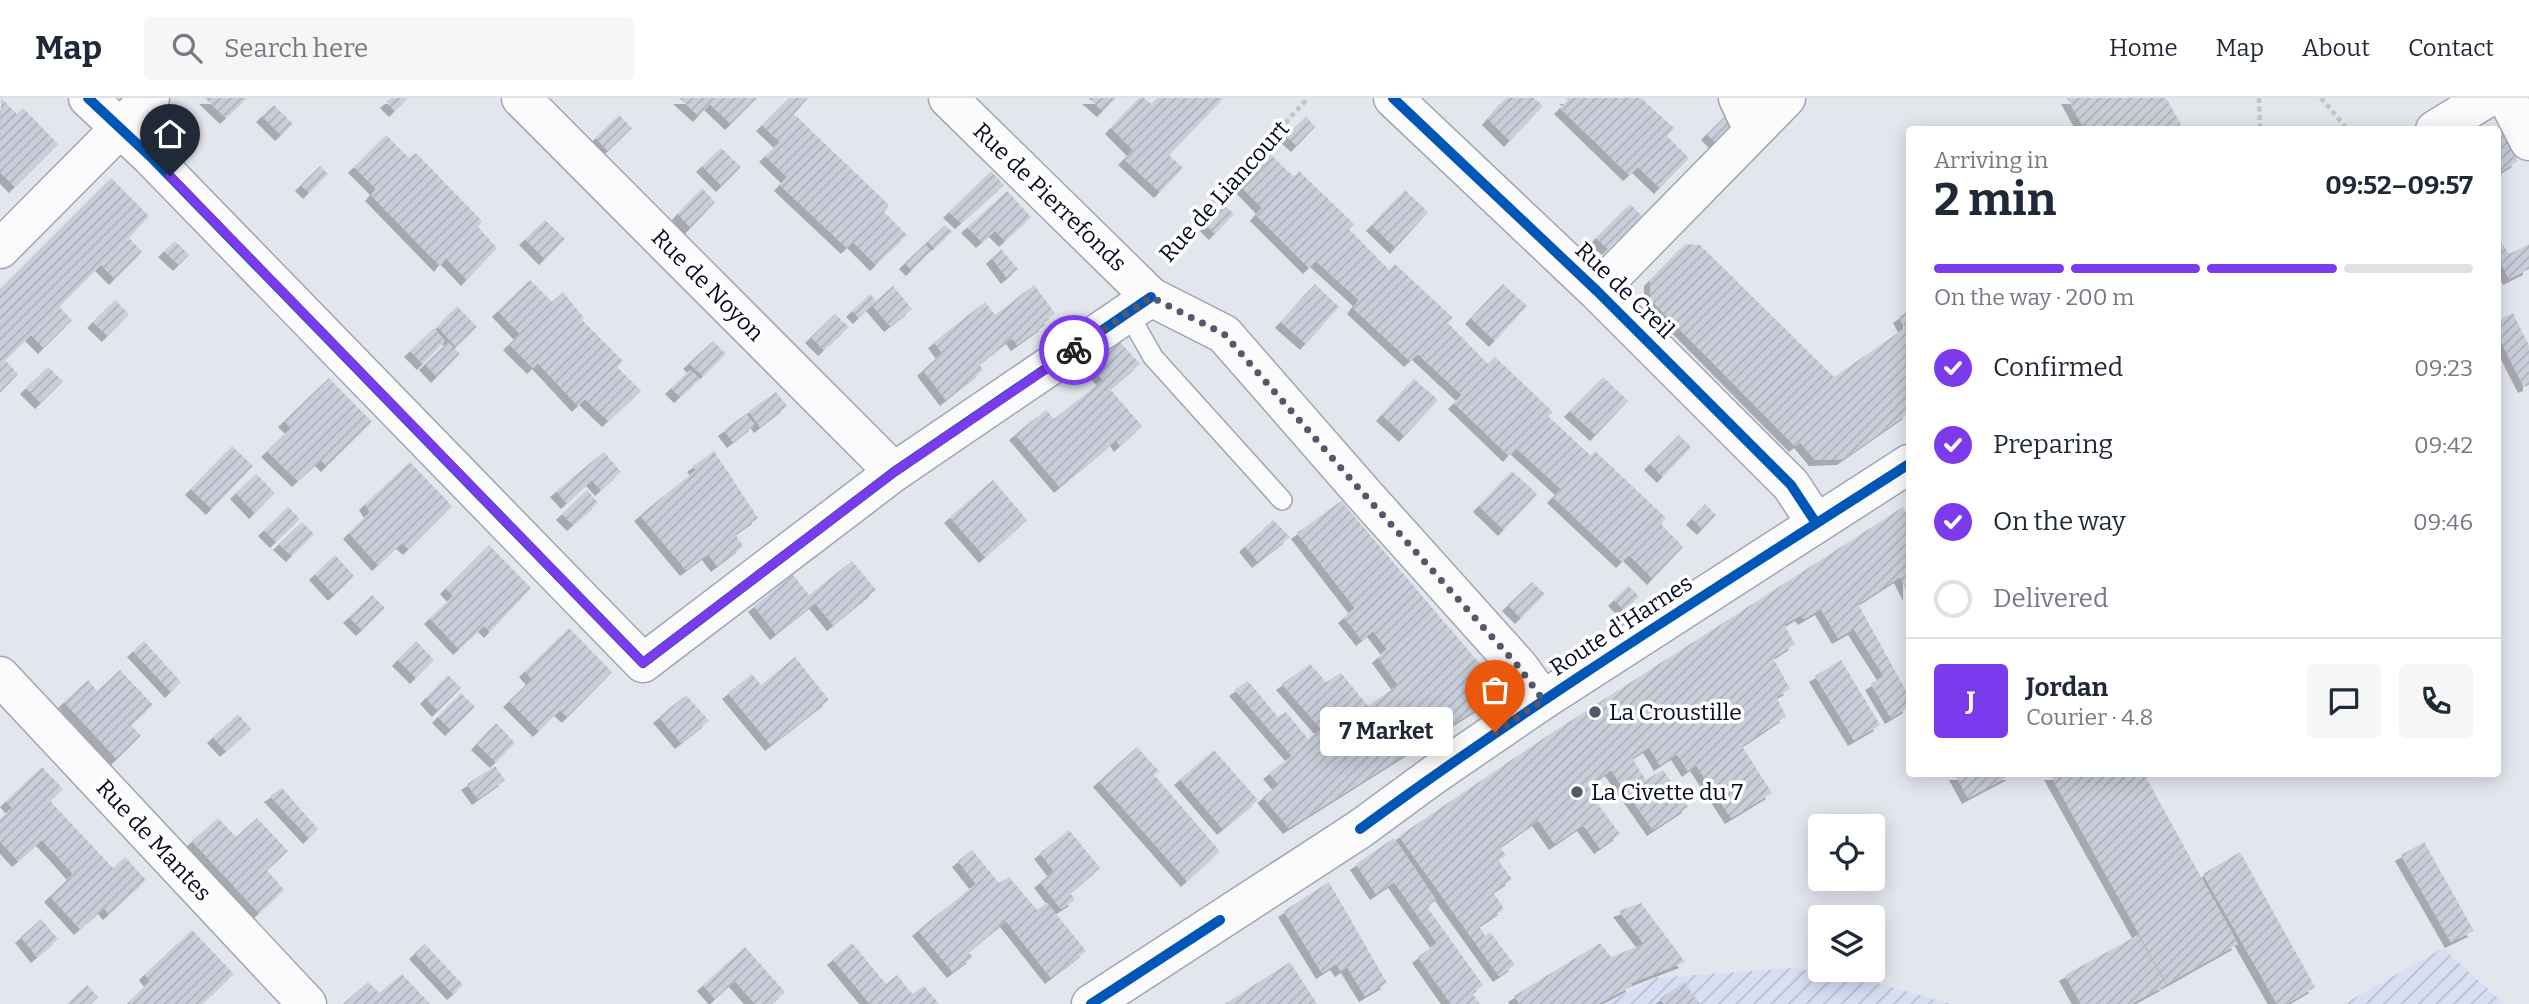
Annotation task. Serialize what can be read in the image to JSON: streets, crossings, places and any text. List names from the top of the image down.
{
  "streets": {
    "street": [
      "Rue de Pierrefonds",
      "Rue de Noyon",
      "Rue de Creil",
      "Route d'Harnes",
      "Rue de Mantes"
    ],
    "path": ["Rue de Liancourt"]
  },
  "crossings": [
    ["Rue de Liancourt", "Rue de Pierrefonds"],
    ["Rue de Creil", "Route d'Harnes"]
  ],
  "places": ["La Croustille", "7 Market", "La Civette du 7"],
  "page": {
    "header": "Map",
    "search": "Search here",
    "nav": [
      "Home",
      "Map",
      "About",
      "Contact"
    ],
    "heading": ["2 min", "Arriving in", "09:52–09:57"],
    "panel": ["Jordan", "Courier · 4.8"],
    "bar": "On the way · 200 m",
    "list": [
      ["Confirmed", "09:23"],
      ["Preparing", "09:42"],
      ["On the way", "09:46"],
      "Delivered"
    ],
    "round": "J",
    "bubble": "7 Market"
  }
}
